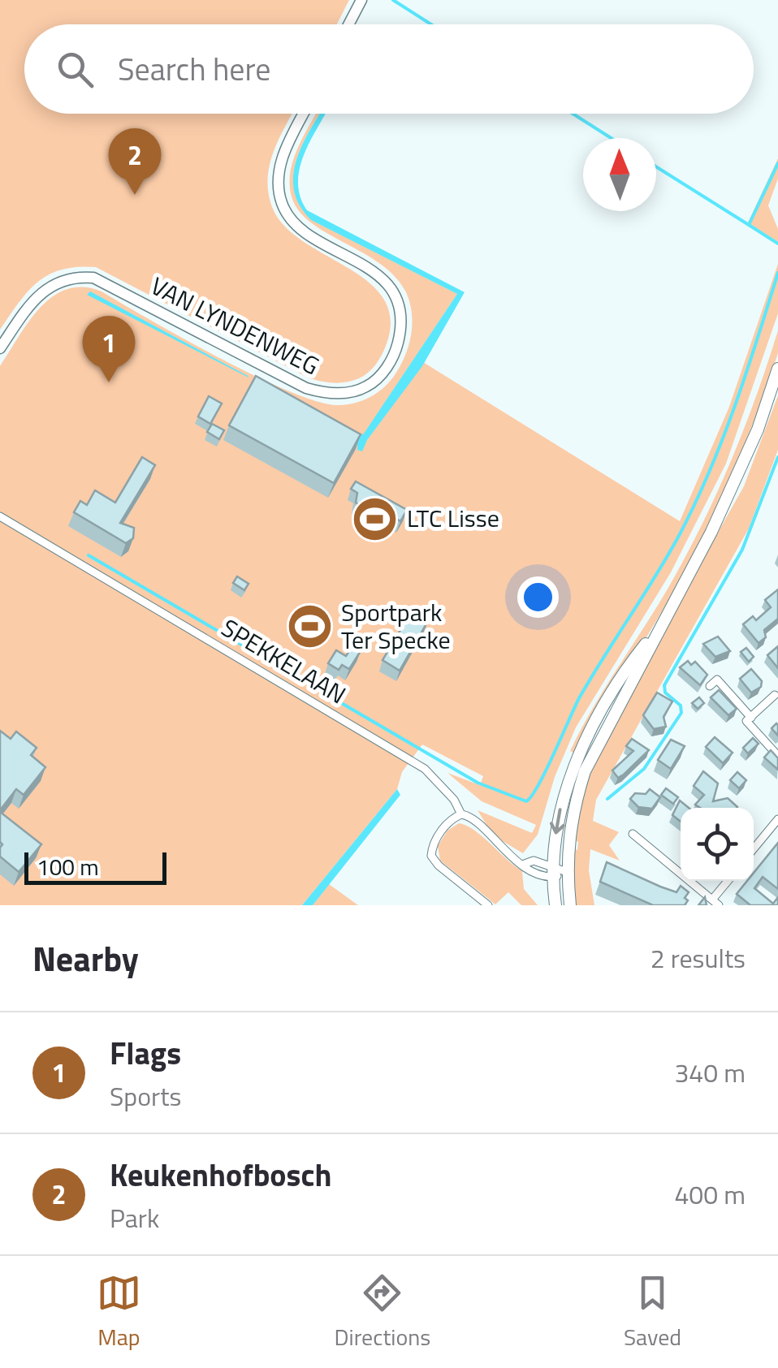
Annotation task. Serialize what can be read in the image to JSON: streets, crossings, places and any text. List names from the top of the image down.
{
  "streets": {
    "street": ["VAN LYNDENWEG", "SPEKKELAAN"]
  },
  "places": {
    "sports": ["LTC Lisse", "Sportpark Ter Specke"]
  },
  "scale_bar": "100 m",
  "north": "top",
  "page": {
    "search": "Search here",
    "pins": ["2", "1"],
    "scale": "100 m",
    "heading": ["Nearby", "2 results"],
    "list": [
      {
        "mark": "1",
        "name": "Flags",
        "note": "Sports",
        "value": "340 m"
      },
      {
        "mark": "2",
        "name": "Keukenhofbosch",
        "note": "Park",
        "value": "400 m"
      }
    ],
    "nav": ["Map", "Directions", "Saved"]
  }
}
